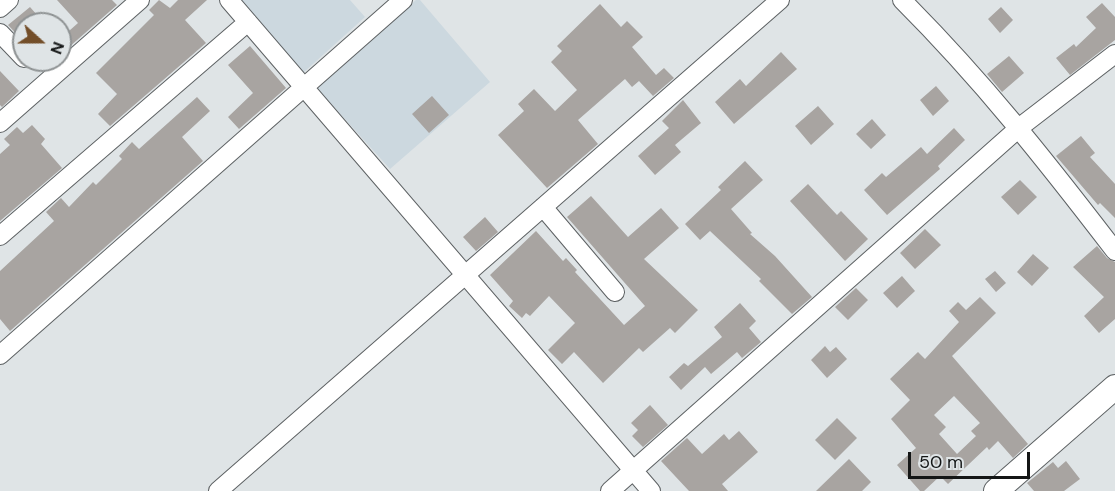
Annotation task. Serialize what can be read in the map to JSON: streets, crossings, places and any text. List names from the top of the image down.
{
  "scale_bar": "50 m",
  "north": "right"
}
